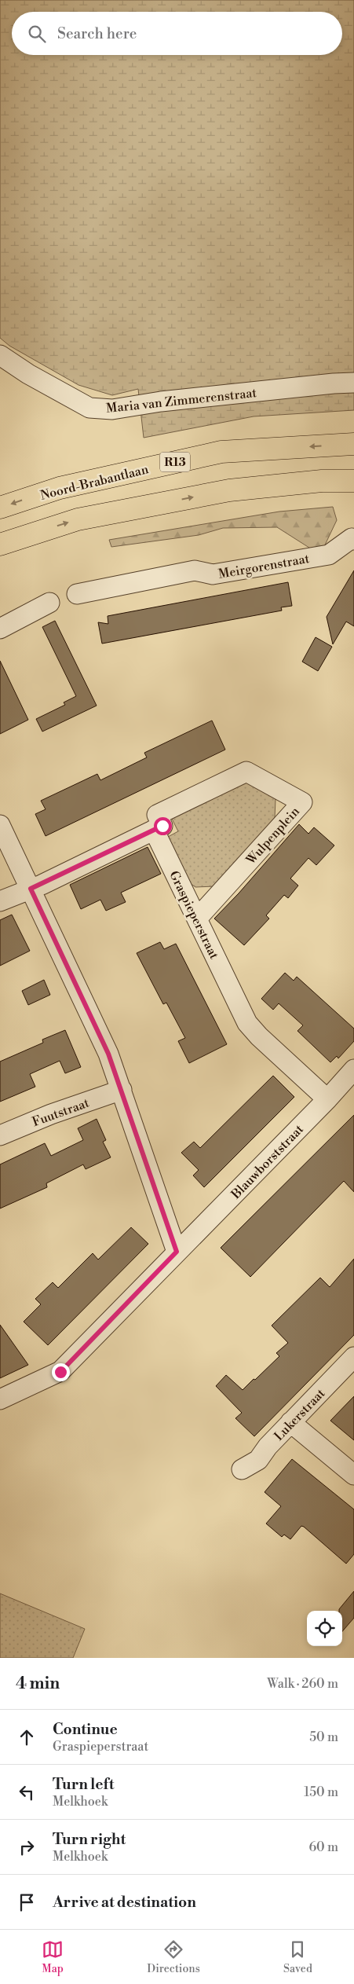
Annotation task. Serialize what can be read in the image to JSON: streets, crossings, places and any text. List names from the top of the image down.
{
  "streets": {
    "main road": ["R13", "Noord-Brabantlaan"],
    "street": [
      "Maria van Zimmerenstraat",
      "Meirgorenstraat",
      "Wulpenplein",
      "Graspieperstraat",
      "Fuutstraat",
      "Blauwborststraat",
      "Lukerstraat"
    ]
  },
  "crossings": [
    ["Wulpenplein", "Graspieperstraat"],
    ["Graspieperstraat", "Blauwborststraat"]
  ],
  "page": {
    "search": "Search here",
    "heading": ["4 min", "Walk · 260 m"],
    "list": [
      ["Continue", "Graspieperstraat", "50 m"],
      ["Turn left", "Melkhoek", "150 m"],
      ["Turn right", "Melkhoek", "60 m"],
      "Arrive at destination"
    ],
    "nav": ["Map", "Directions", "Saved"]
  }
}
